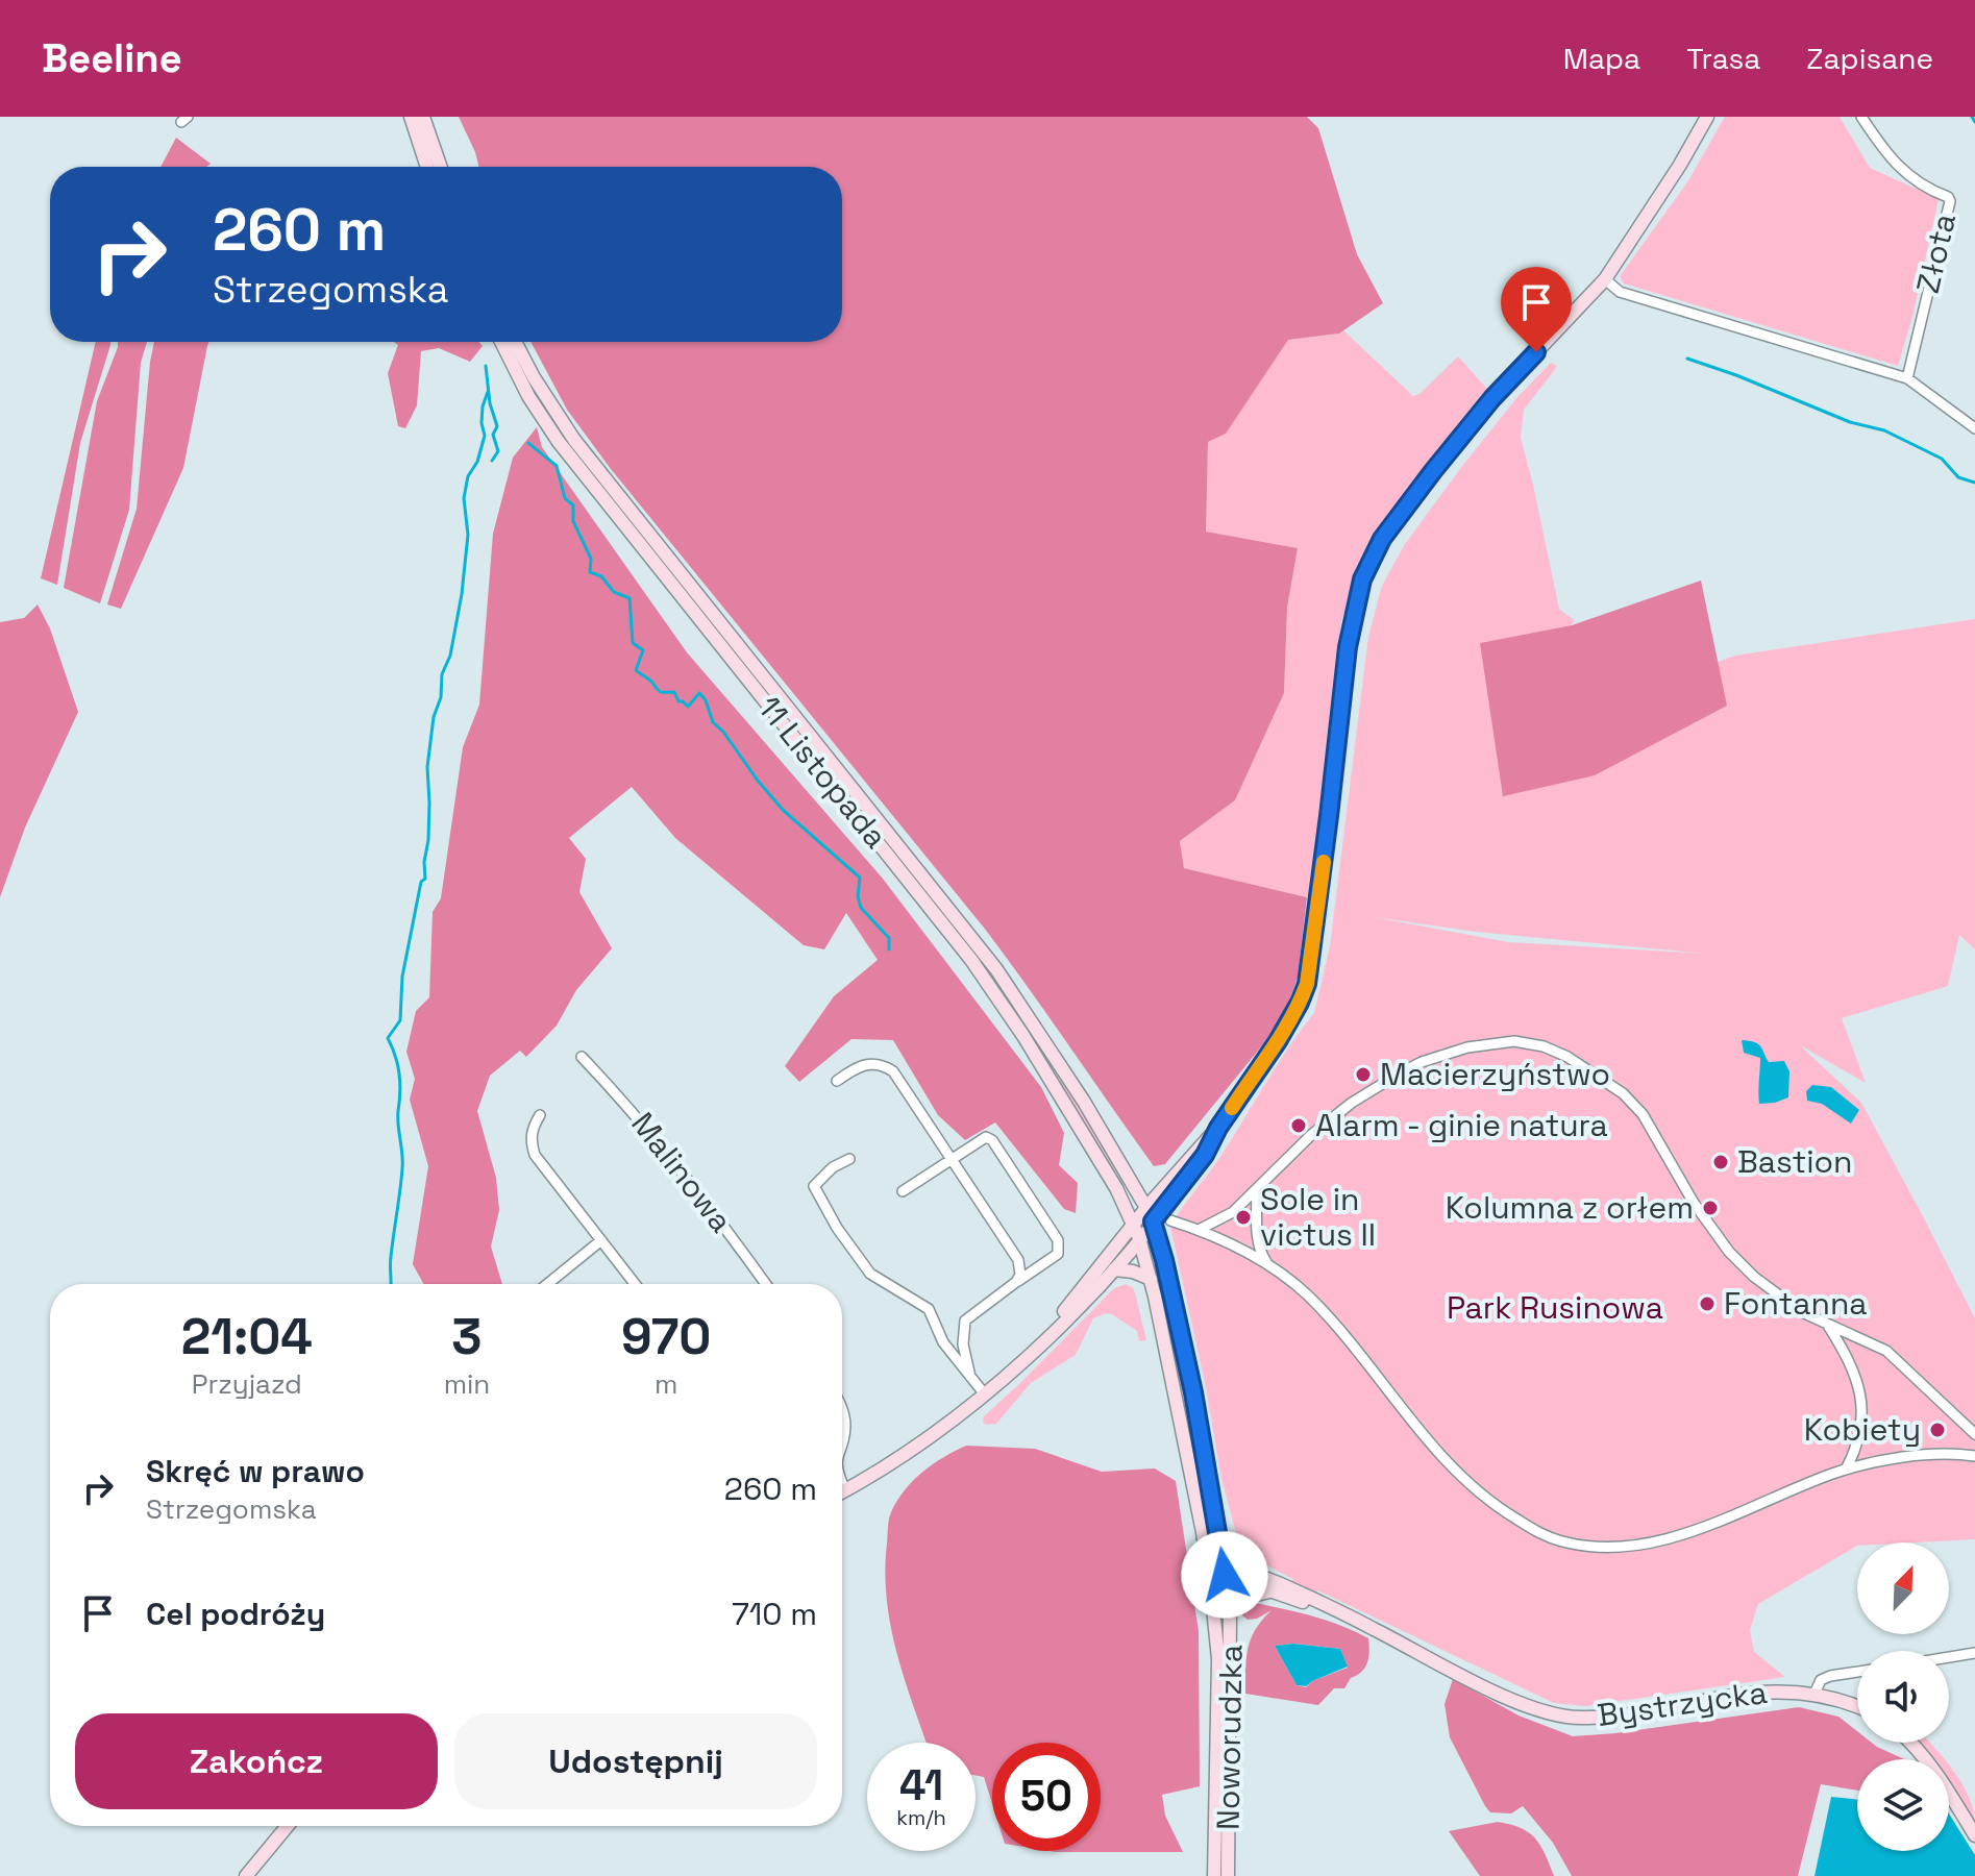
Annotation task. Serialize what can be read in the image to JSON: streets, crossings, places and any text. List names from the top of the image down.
{
  "streets": {
    "main road": ["11 Listopada", "Bystrzycka", "Noworudzka"],
    "street": ["Złota", "Malinowa"]
  },
  "crossings": [
    ["11 Listopada", "Noworudzka"],
    ["Bystrzycka", "Noworudzka"]
  ],
  "parks": ["Park Rusinowa"],
  "places": [
    "Macierzyństwo",
    "Alarm - ginie natura",
    "Bastion",
    "Kolumna z orłem",
    "Sole in victus II",
    "Fontanna",
    "Kobiety"
  ],
  "north": "top right",
  "page": {
    "header": "Beeline",
    "nav": ["Mapa", "Trasa", "Zapisane"],
    "turn": ["260 m", "Strzegomska"],
    "eta": [
      "21:04",
      "Przyjazd",
      "3",
      "min",
      "970",
      "m"
    ],
    "list": [
      {
        "name": "Skręć w prawo",
        "note": "Strzegomska",
        "value": "260 m"
      },
      {
        "name": "Cel podróży",
        "value": "710 m"
      }
    ],
    "buttons": ["Zakończ", "Udostępnij"],
    "speed": "41 km/h",
    "limit": "50"
  }
}
